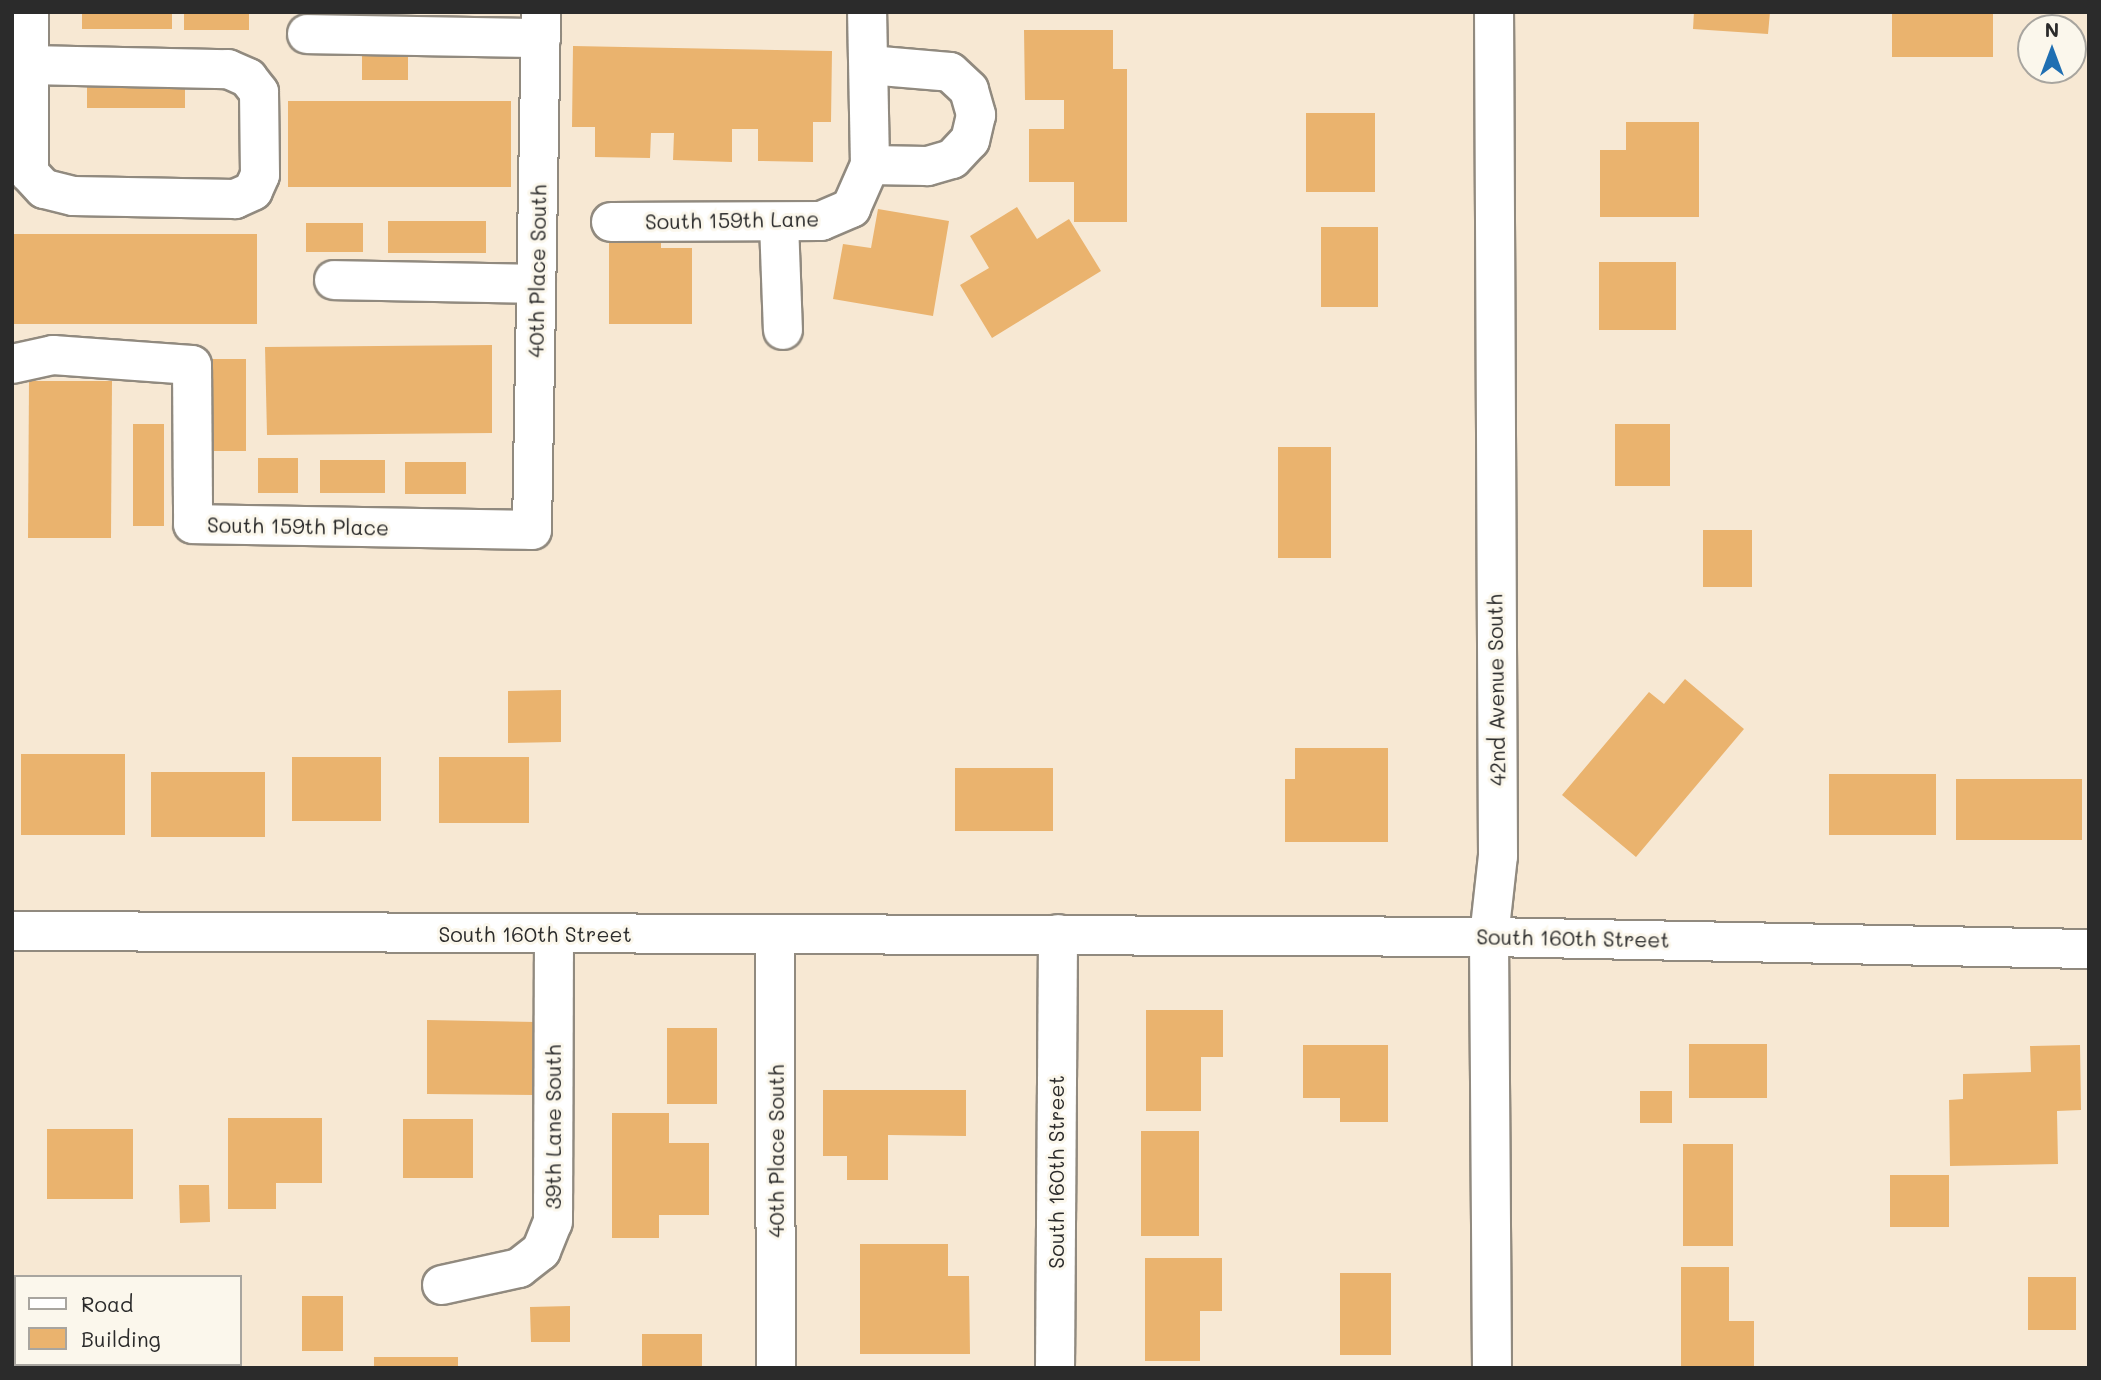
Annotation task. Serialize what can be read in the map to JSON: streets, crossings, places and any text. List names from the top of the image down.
{
  "streets": {
    "street": [
      "South 159th Lane",
      "40th Place South",
      "South 159th Place",
      "42nd Avenue South",
      "South 160th Street",
      "39th Lane South"
    ]
  },
  "crossings": [
    ["40th Place South", "South 159th Place"],
    ["40th Place South", "South 160th Street"],
    ["42nd Avenue South", "South 160th Street"],
    ["South 160th Street", "39th Lane South"]
  ],
  "legend": ["Road", "Building"],
  "north": "top"
}
